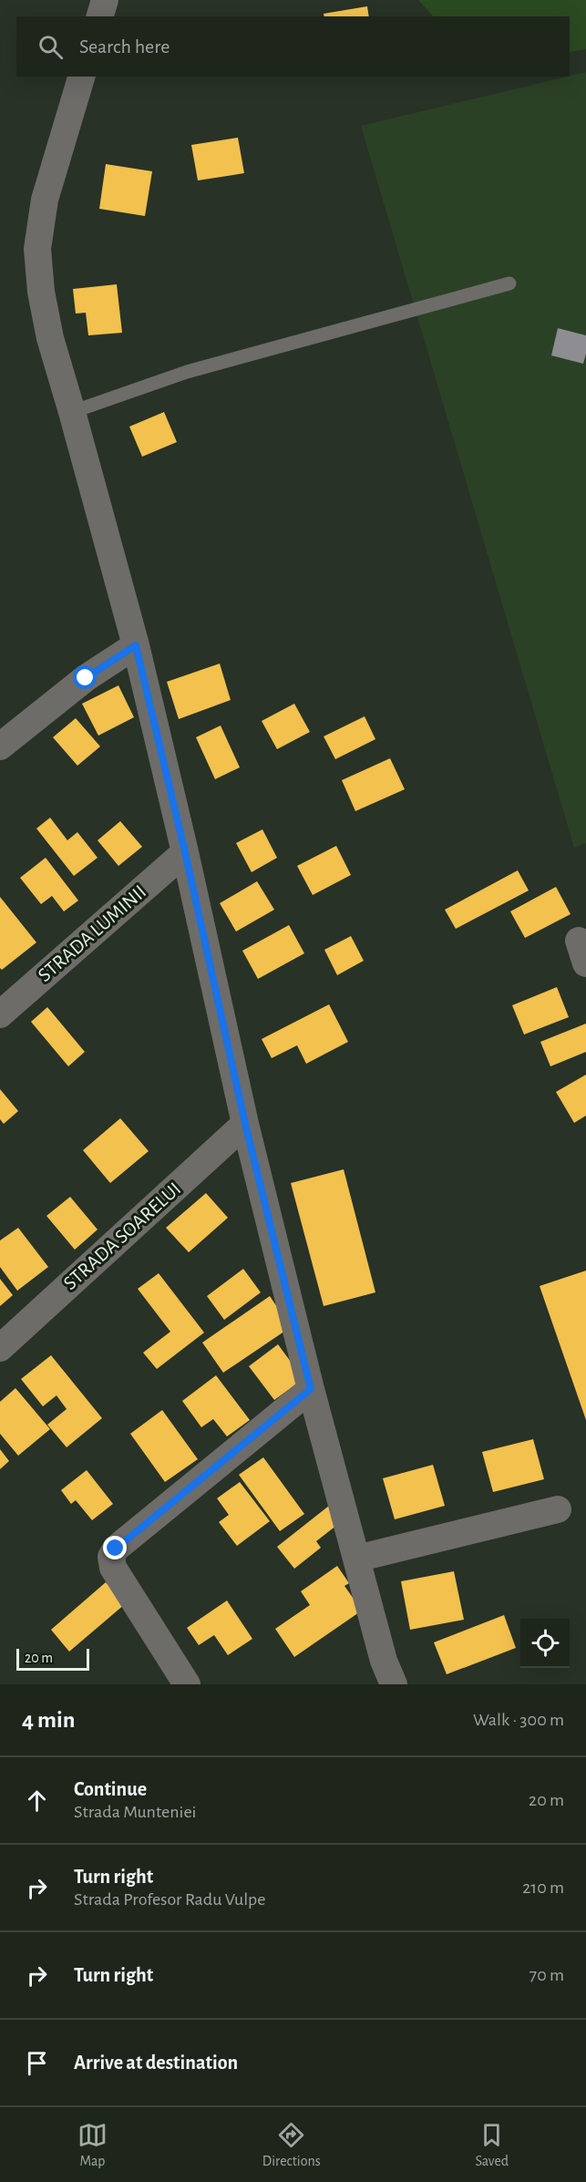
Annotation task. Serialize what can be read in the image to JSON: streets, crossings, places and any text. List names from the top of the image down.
{
  "streets": {
    "street": ["STRADA LUMINII", "STRADA SOARELUI"]
  },
  "scale_bar": "20 m",
  "page": {
    "search": "Search here",
    "scale": "20 m",
    "heading": ["4 min", "Walk · 300 m"],
    "list": [
      ["Continue", "Strada Munteniei", "20 m"],
      ["Turn right", "Strada Profesor Radu Vulpe", "210 m"],
      ["Turn right", "70 m"],
      "Arrive at destination"
    ],
    "nav": ["Map", "Directions", "Saved"]
  }
}
